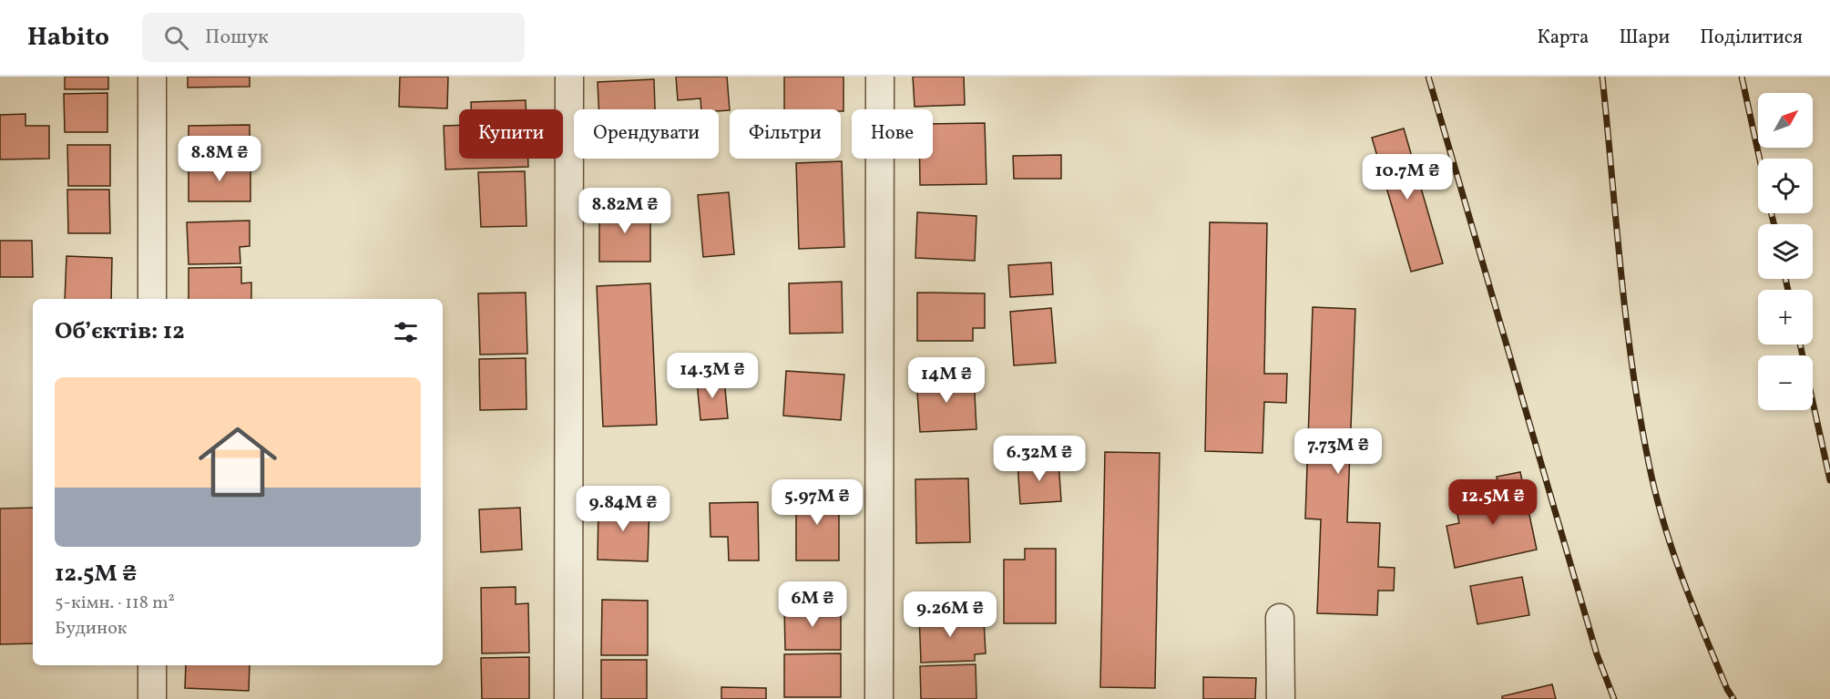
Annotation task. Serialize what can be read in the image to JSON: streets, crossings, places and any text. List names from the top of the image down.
{
  "north": "top right",
  "page": {
    "header": "Habito",
    "search": "Пошук",
    "nav": ["Карта", "Шари", "Поділитися"],
    "map_buttons": ["+", "−"],
    "chip": [
      "Купити",
      "Орендувати",
      "Фільтри",
      "Нове"
    ],
    "price": [
      "8.8M ₴",
      "10.7M ₴",
      "8.82M ₴",
      "14.3M ₴",
      "14M ₴",
      "7.73M ₴",
      "6.32M ₴",
      "5.97M ₴",
      "12.5M ₴",
      "9.84M ₴",
      "6M ₴",
      "9.26M ₴"
    ],
    "heading": "Об’єктів: 12",
    "list": [
      {
        "name": "12.5M ₴",
        "note": "5-кімн. · 118 m² · Будинок"
      }
    ]
  }
}
